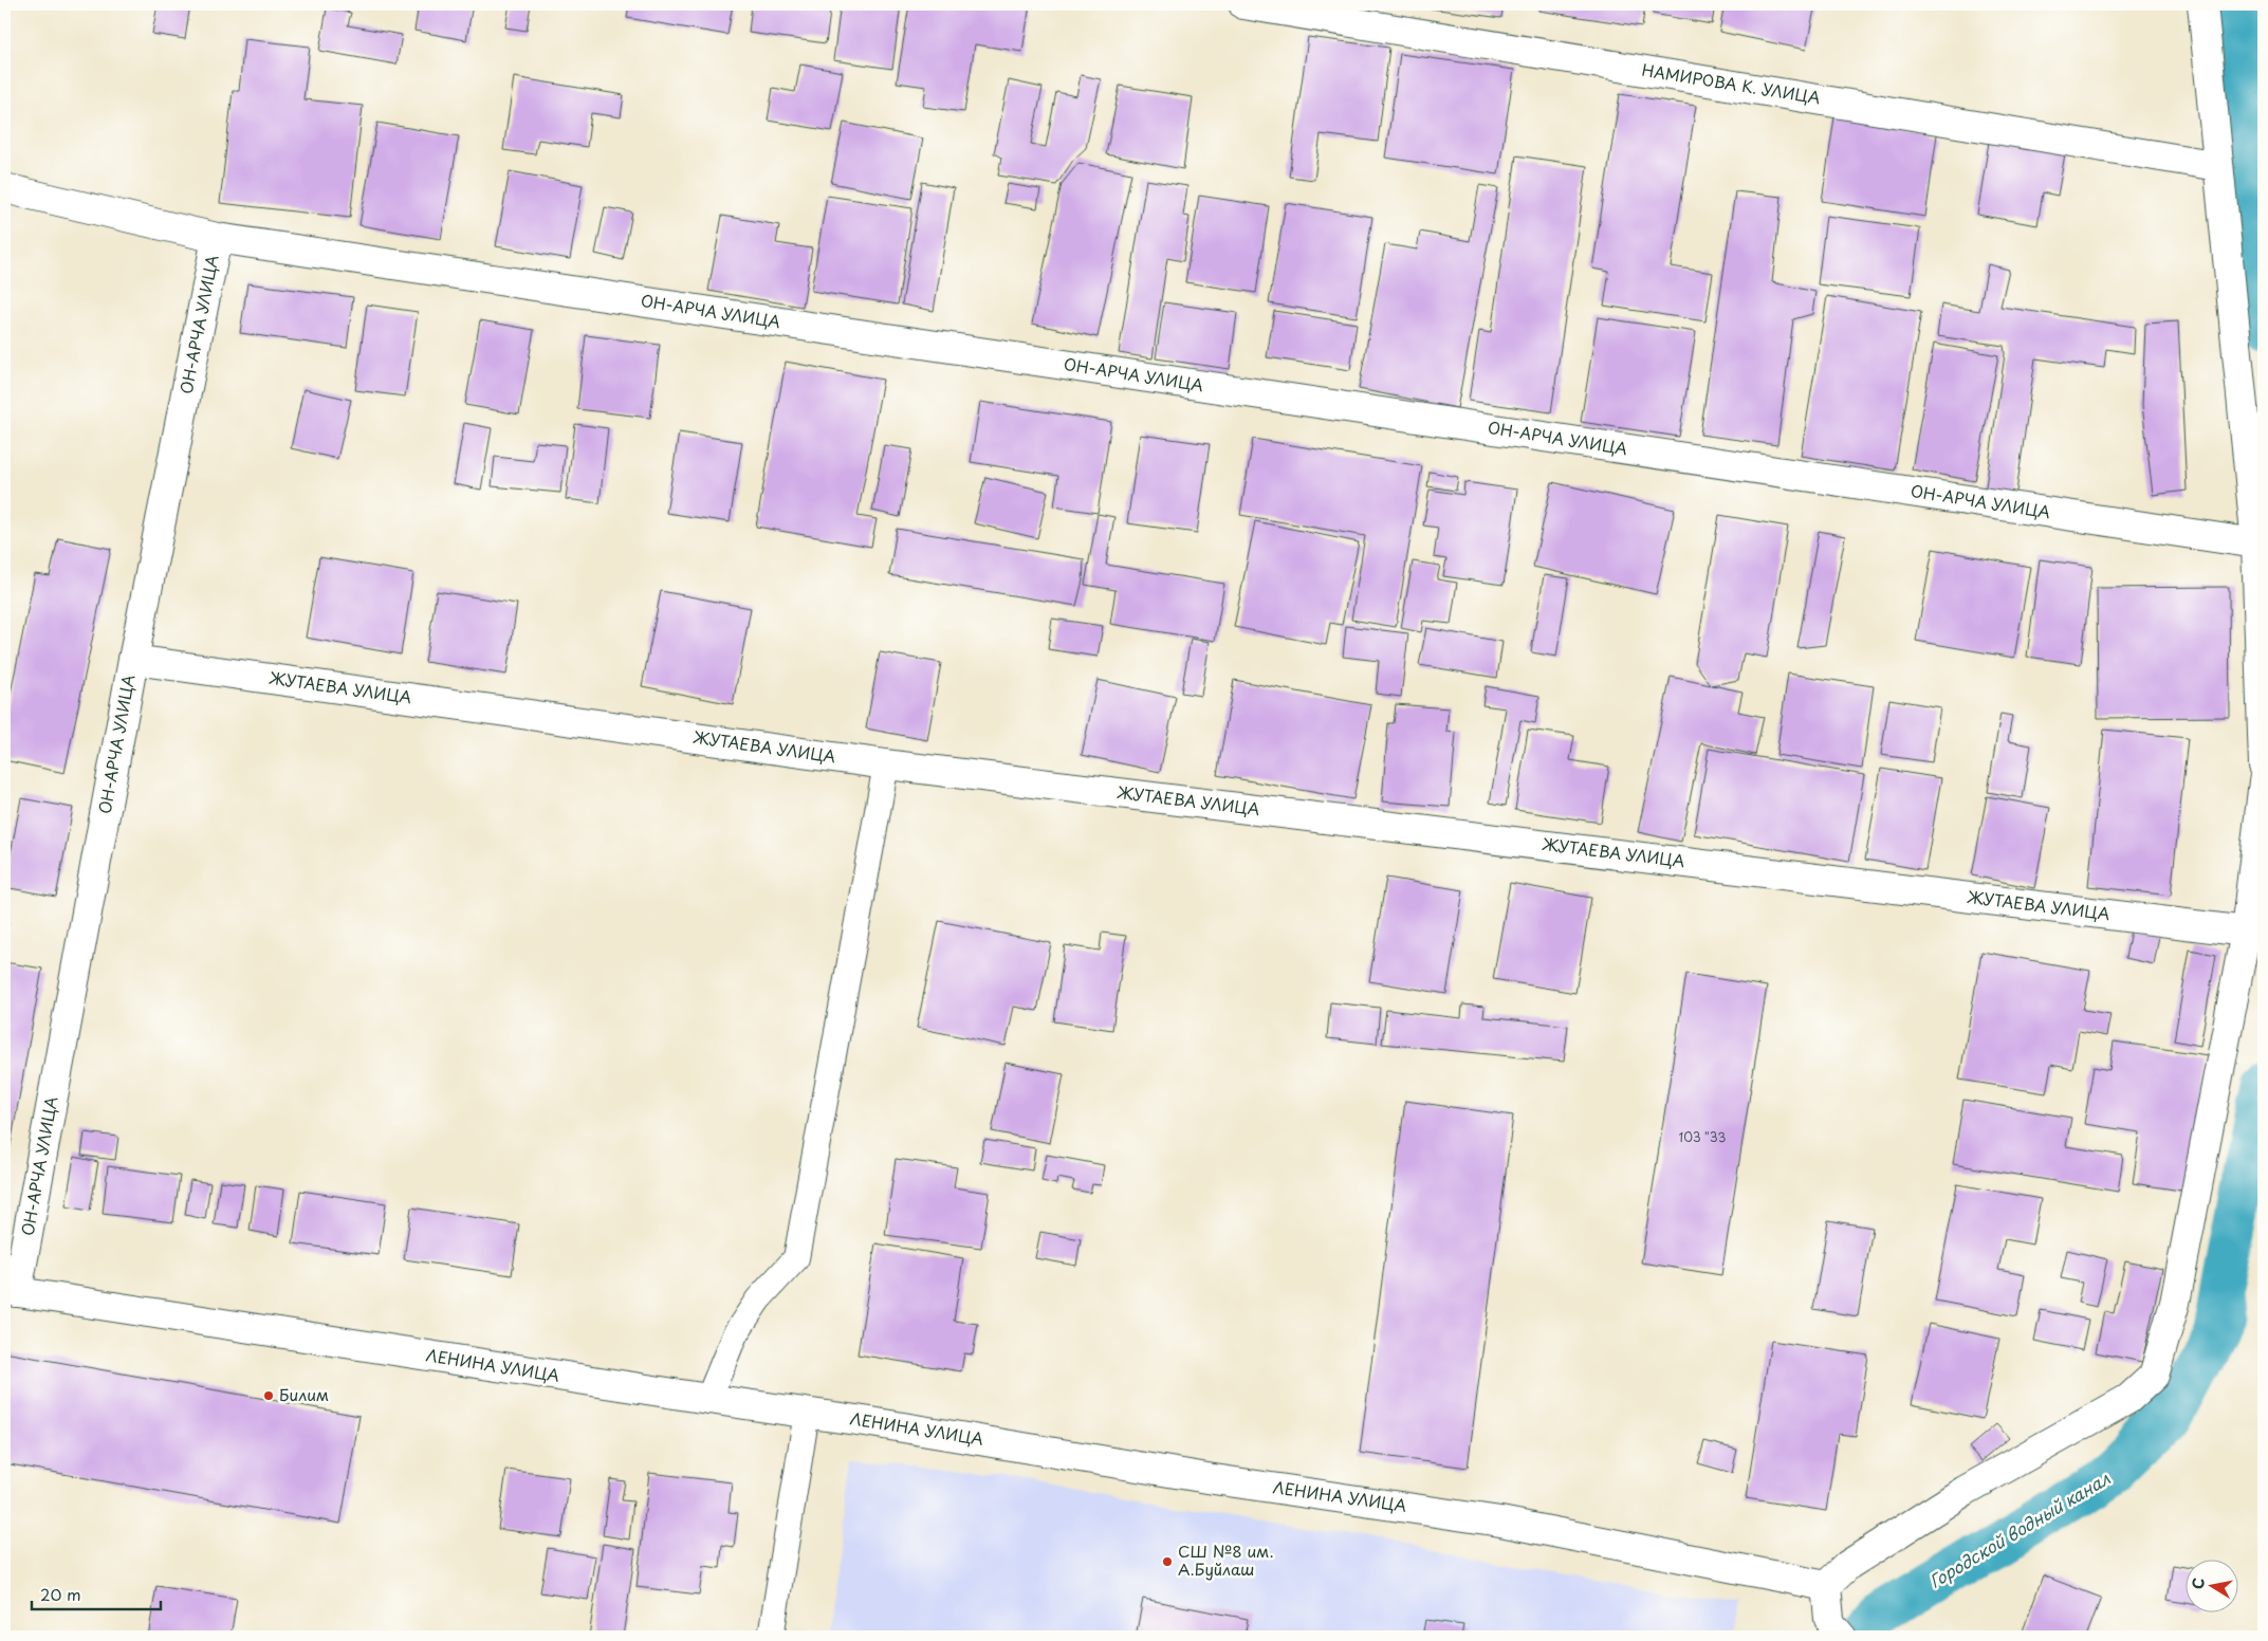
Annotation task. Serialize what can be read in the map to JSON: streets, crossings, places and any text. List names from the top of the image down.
{
  "streets": {
    "street": [
      "НАМИРОВА К. УЛИЦА",
      "ОН-АРЧА УЛИЦА",
      "ЖУТАЕВА УЛИЦА",
      "ЛЕНИНА УЛИЦА"
    ]
  },
  "crossings": [
    ["ОН-АРЧА УЛИЦА", "ЖУТАЕВА УЛИЦА"],
    ["ОН-АРЧА УЛИЦА", "ЛЕНИНА УЛИЦА"]
  ],
  "water": ["Городской водный канал"],
  "places": ["Билим", "СШ №8 им. А.Буйлаш"],
  "house_numbers": ["103 \"33"],
  "scale_bar": "20 m",
  "north": "left"
}
